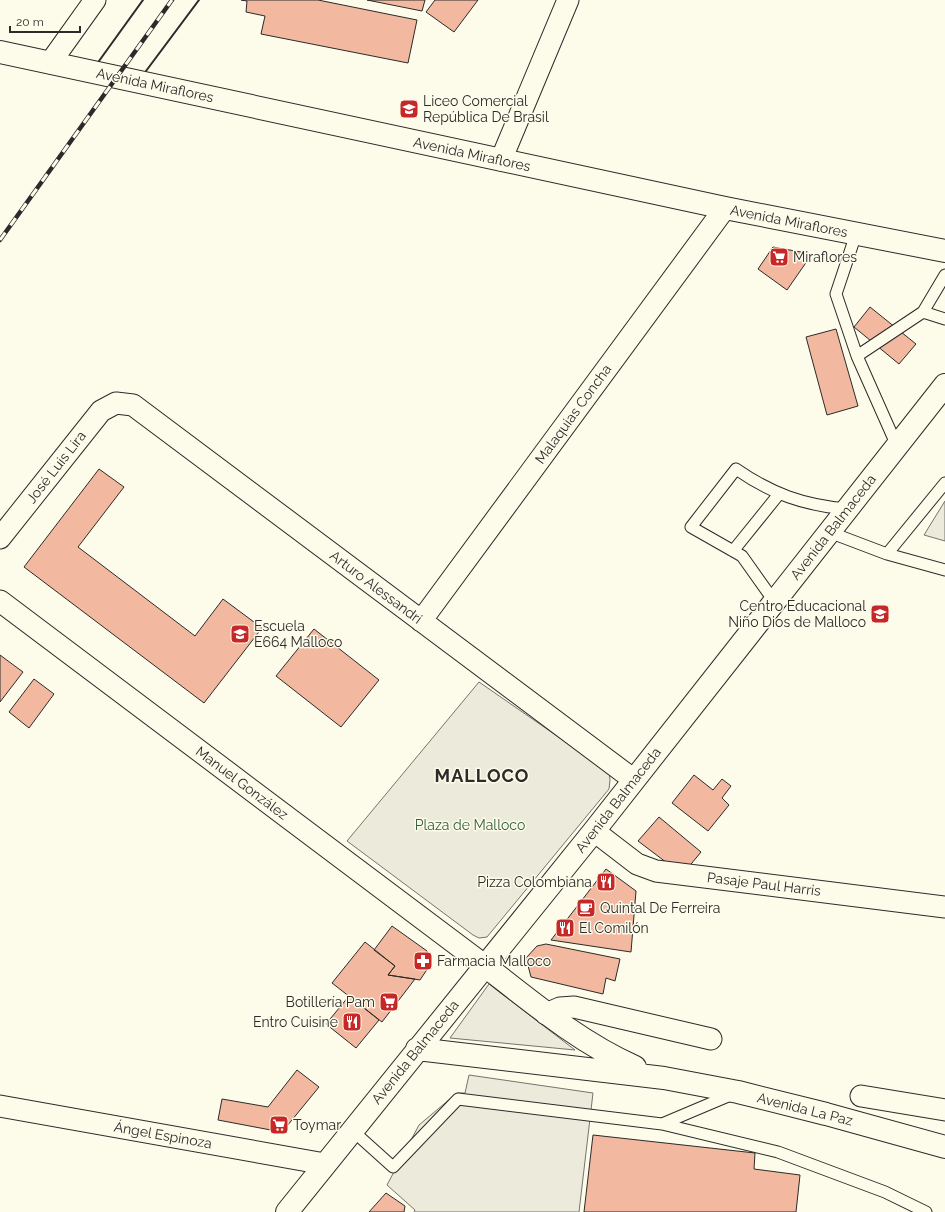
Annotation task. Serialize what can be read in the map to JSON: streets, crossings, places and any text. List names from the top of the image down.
{
  "streets": {
    "main road": ["Avenida Miraflores", "Avenida Balmaceda", "Avenida La Paz"],
    "street": [
      "Malaquias Concha",
      "José Luis Lira",
      "Arturo Alessandri",
      "Manuel González",
      "Pasaje Paul Harris",
      "Ángel Espinoza"
    ]
  },
  "crossings": [
    ["Avenida Miraflores", "Malaquias Concha"],
    ["Malaquias Concha", "Arturo Alessandri"],
    ["José Luis Lira", "Arturo Alessandri"],
    ["Avenida Balmaceda", "Arturo Alessandri"],
    ["Avenida Balmaceda", "Manuel González"],
    ["Avenida Balmaceda", "Pasaje Paul Harris"],
    ["Avenida Balmaceda", "Avenida La Paz"],
    ["Avenida Balmaceda", "Ángel Espinoza"],
    ["Manuel González", "Avenida La Paz"]
  ],
  "districts": ["MALLOCO"],
  "parks": ["Plaza de Malloco"],
  "places": {
    "school or university": ["Liceo Comercial República De Brasil", "Centro Educacional Niño Dios de Malloco", "Escuela E664 Malloco"],
    "supermarket": ["Miraflores", "Botillería Pam", "Toymar"],
    "restaurant": ["Pizza Colombiana", "El Comilón", "Entro Cuisine"],
    "cafe": ["Quintal De Ferreira"],
    "pharmacy": ["Farmacia Malloco"]
  },
  "scale_bar": "20 m"
}
